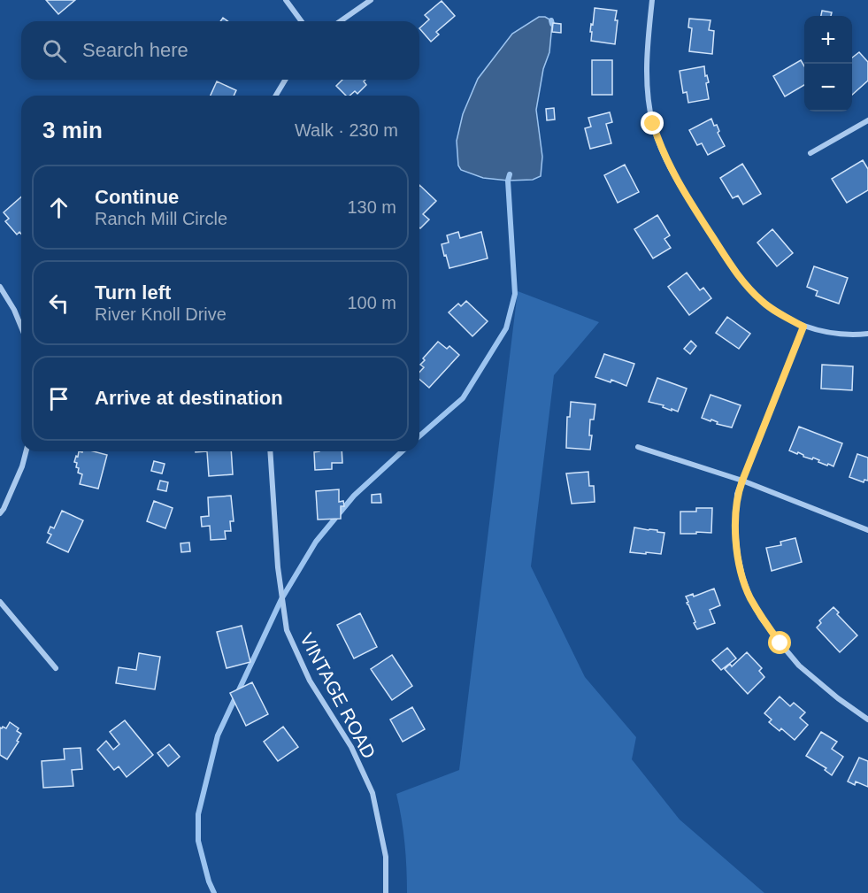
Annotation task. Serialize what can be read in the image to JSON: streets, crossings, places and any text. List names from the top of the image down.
{
  "streets": {
    "street": ["VINTAGE ROAD"]
  },
  "page": {
    "map_buttons": ["+", "−"],
    "search": "Search here",
    "heading": ["3 min", "Walk · 230 m"],
    "list": [
      ["Continue", "Ranch Mill Circle", "130 m"],
      ["Turn left", "River Knoll Drive", "100 m"],
      "Arrive at destination"
    ]
  }
}
